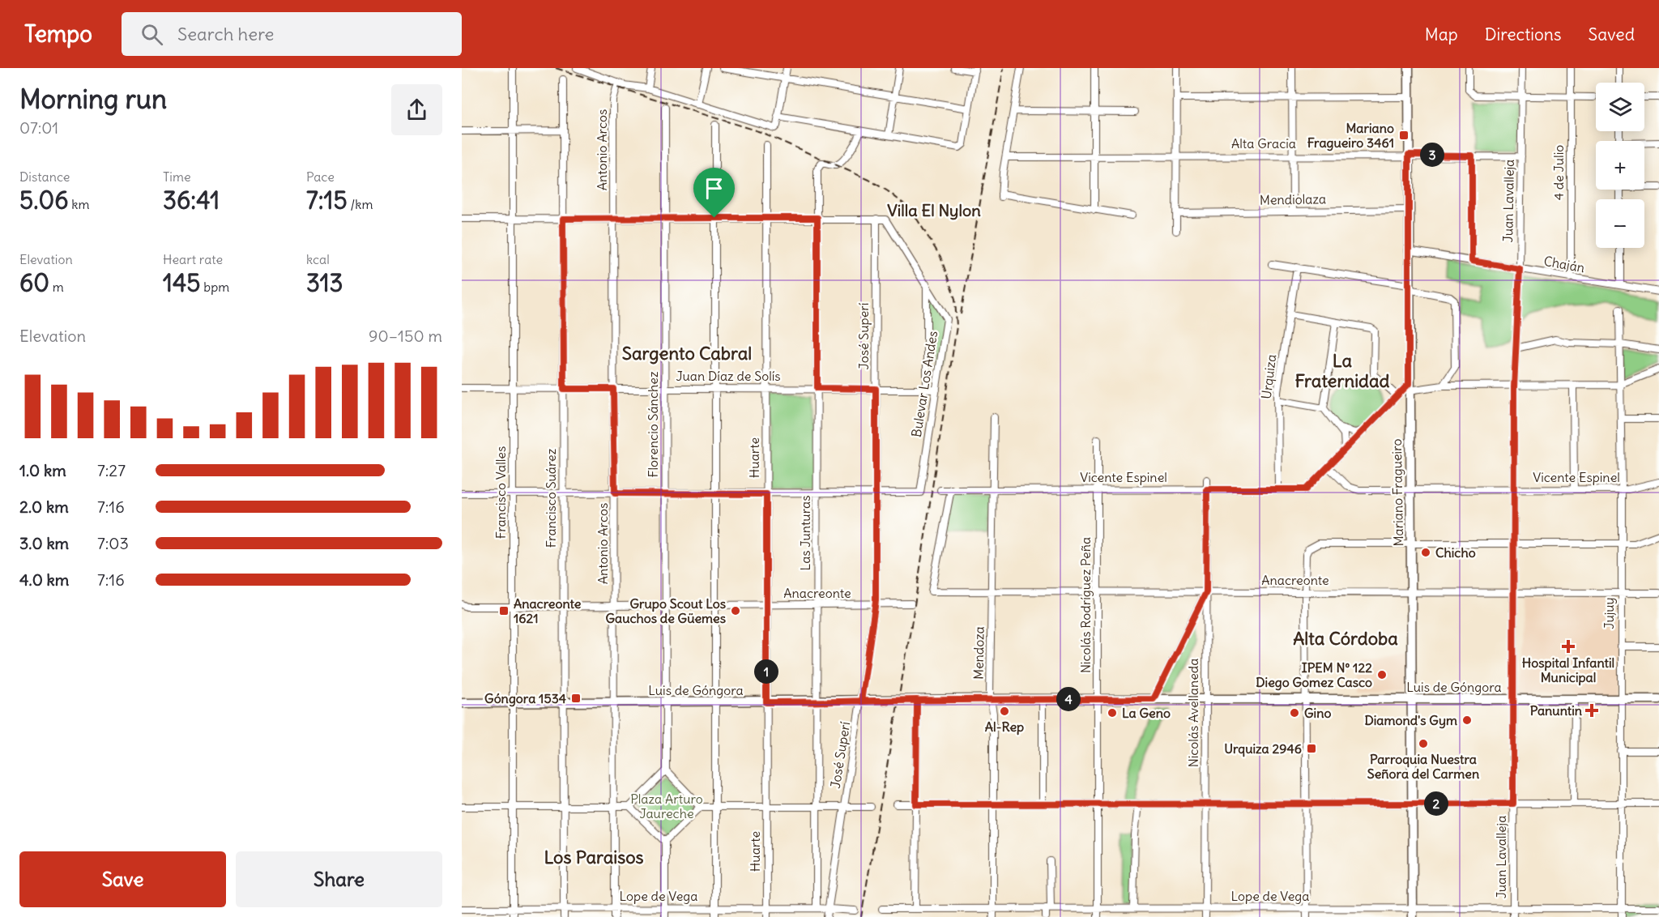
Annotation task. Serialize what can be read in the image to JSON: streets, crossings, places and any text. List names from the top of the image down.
{
  "streets": {
    "main road": ["Mariano Fragueiro", "Luis de Góngora"],
    "street": [
      "Alta Gracia",
      "Antonio Arcos",
      "4 de Julio",
      "Mendiolaza",
      "Juan Lavalleja",
      "Chaján",
      "José Superí",
      "Juan Díaz de Solís",
      "Urquiza",
      "Bulevar Los Andes",
      "Florencio Sánchez",
      "Huarte",
      "Vicente Espinel",
      "Francisco Valles",
      "Francisco Suárez",
      "Las Junturas",
      "Anacreonte",
      "Nicolás Rodríguez Peña",
      "Jujuy",
      "Mendoza",
      "Nicolás Avellaneda",
      "Lope de Vega"
    ]
  },
  "crossings": [
    ["Alta Gracia", "Juan Lavalleja"],
    ["Alta Gracia", "Mariano Fragueiro"],
    ["Antonio Arcos", "Juan Díaz de Solís"],
    ["Antonio Arcos", "Anacreonte"],
    ["Antonio Arcos", "Luis de Góngora"],
    ["Antonio Arcos", "Lope de Vega"],
    ["4 de Julio", "Chaján"],
    ["Mendiolaza", "Mariano Fragueiro"],
    ["Juan Lavalleja", "Chaján"],
    ["Juan Lavalleja", "Vicente Espinel"],
    ["Juan Lavalleja", "Anacreonte"],
    ["Juan Lavalleja", "Luis de Góngora"],
    ["Juan Lavalleja", "Lope de Vega"],
    ["Chaján", "Mariano Fragueiro"],
    ["José Superí", "Juan Díaz de Solís"],
    ["José Superí", "Bulevar Los Andes"],
    ["José Superí", "Anacreonte"],
    ["José Superí", "Luis de Góngora"],
    ["José Superí", "Lope de Vega"],
    ["Juan Díaz de Solís", "Bulevar Los Andes"],
    ["Juan Díaz de Solís", "Florencio Sánchez"],
    ["Juan Díaz de Solís", "Huarte"],
    ["Juan Díaz de Solís", "Francisco Valles"],
    ["Juan Díaz de Solís", "Francisco Suárez"],
    ["Juan Díaz de Solís", "Las Junturas"],
    ["Urquiza", "Vicente Espinel"],
    ["Florencio Sánchez", "Anacreonte"],
    ["Florencio Sánchez", "Luis de Góngora"],
    ["Huarte", "Anacreonte"],
    ["Huarte", "Luis de Góngora"],
    ["Huarte", "Lope de Vega"],
    ["Vicente Espinel", "Mariano Fragueiro"],
    ["Vicente Espinel", "Anacreonte"],
    ["Vicente Espinel", "Nicolás Rodríguez Peña"],
    ["Vicente Espinel", "Jujuy"],
    ["Vicente Espinel", "Mendoza"],
    ["Vicente Espinel", "Nicolás Avellaneda"],
    ["Francisco Valles", "Anacreonte"],
    ["Francisco Valles", "Luis de Góngora"],
    ["Francisco Valles", "Lope de Vega"],
    ["Mariano Fragueiro", "Anacreonte"],
    ["Mariano Fragueiro", "Luis de Góngora"],
    ["Mariano Fragueiro", "Lope de Vega"],
    ["Francisco Suárez", "Anacreonte"],
    ["Francisco Suárez", "Luis de Góngora"],
    ["Francisco Suárez", "Lope de Vega"],
    ["Las Junturas", "Anacreonte"],
    ["Las Junturas", "Luis de Góngora"],
    ["Las Junturas", "Lope de Vega"],
    ["Anacreonte", "Nicolás Rodríguez Peña"],
    ["Anacreonte", "Jujuy"],
    ["Anacreonte", "Mendoza"],
    ["Anacreonte", "Nicolás Avellaneda"],
    ["Nicolás Rodríguez Peña", "Luis de Góngora"],
    ["Nicolás Rodríguez Peña", "Lope de Vega"],
    ["Jujuy", "Luis de Góngora"],
    ["Jujuy", "Lope de Vega"],
    ["Mendoza", "Luis de Góngora"],
    ["Mendoza", "Lope de Vega"],
    ["Luis de Góngora", "Nicolás Avellaneda"],
    ["Nicolás Avellaneda", "Lope de Vega"]
  ],
  "districts": [
    "Villa El Nylon",
    "Sargento Cabral",
    "La Fraternidad",
    "Alta Córdoba",
    "Los Paraisos"
  ],
  "parks": ["Plaza Arturo Jaureche"],
  "places": {
    "transit": [
      "Mariano Fragueiro 3461",
      "Anacreonte 1621",
      "Góngora 1534",
      "Urquiza 2946"
    ],
    "other": [
      "Chicho",
      "Grupo Scout Los Gauchos de Güemes",
      "IPEM Nº 122 Diego Gomez Casco",
      "Al-Rep",
      "La Geno",
      "Gino",
      "Diamond's Gym",
      "Parroquia Nuestra Señora del Carmen"
    ],
    "health": ["Hospital Infantil Municipal", "Panuntin"]
  },
  "page": {
    "header": "Tempo",
    "search": "Search here",
    "nav": ["Map", "Directions", "Saved"],
    "heading": ["Morning run", "07:01"],
    "map_buttons": ["+", "−"],
    "pins": [
      "3",
      "1",
      "4",
      "2"
    ],
    "stats": [
      ["Distance", "5.06 km"],
      ["Time", "36:41"],
      ["Pace", "7:15 /km"],
      ["Elevation", "60 m"],
      ["Heart rate", "145 bpm"],
      ["kcal", "313"]
    ],
    "chart": ["Elevation", "90–150 m"],
    "list": [
      {
        "name": "1.0 km",
        "note": "7:27"
      },
      {
        "name": "2.0 km",
        "note": "7:16"
      },
      {
        "name": "3.0 km",
        "note": "7:03"
      },
      {
        "name": "4.0 km",
        "note": "7:16"
      }
    ],
    "buttons": ["Save", "Share"]
  }
}
